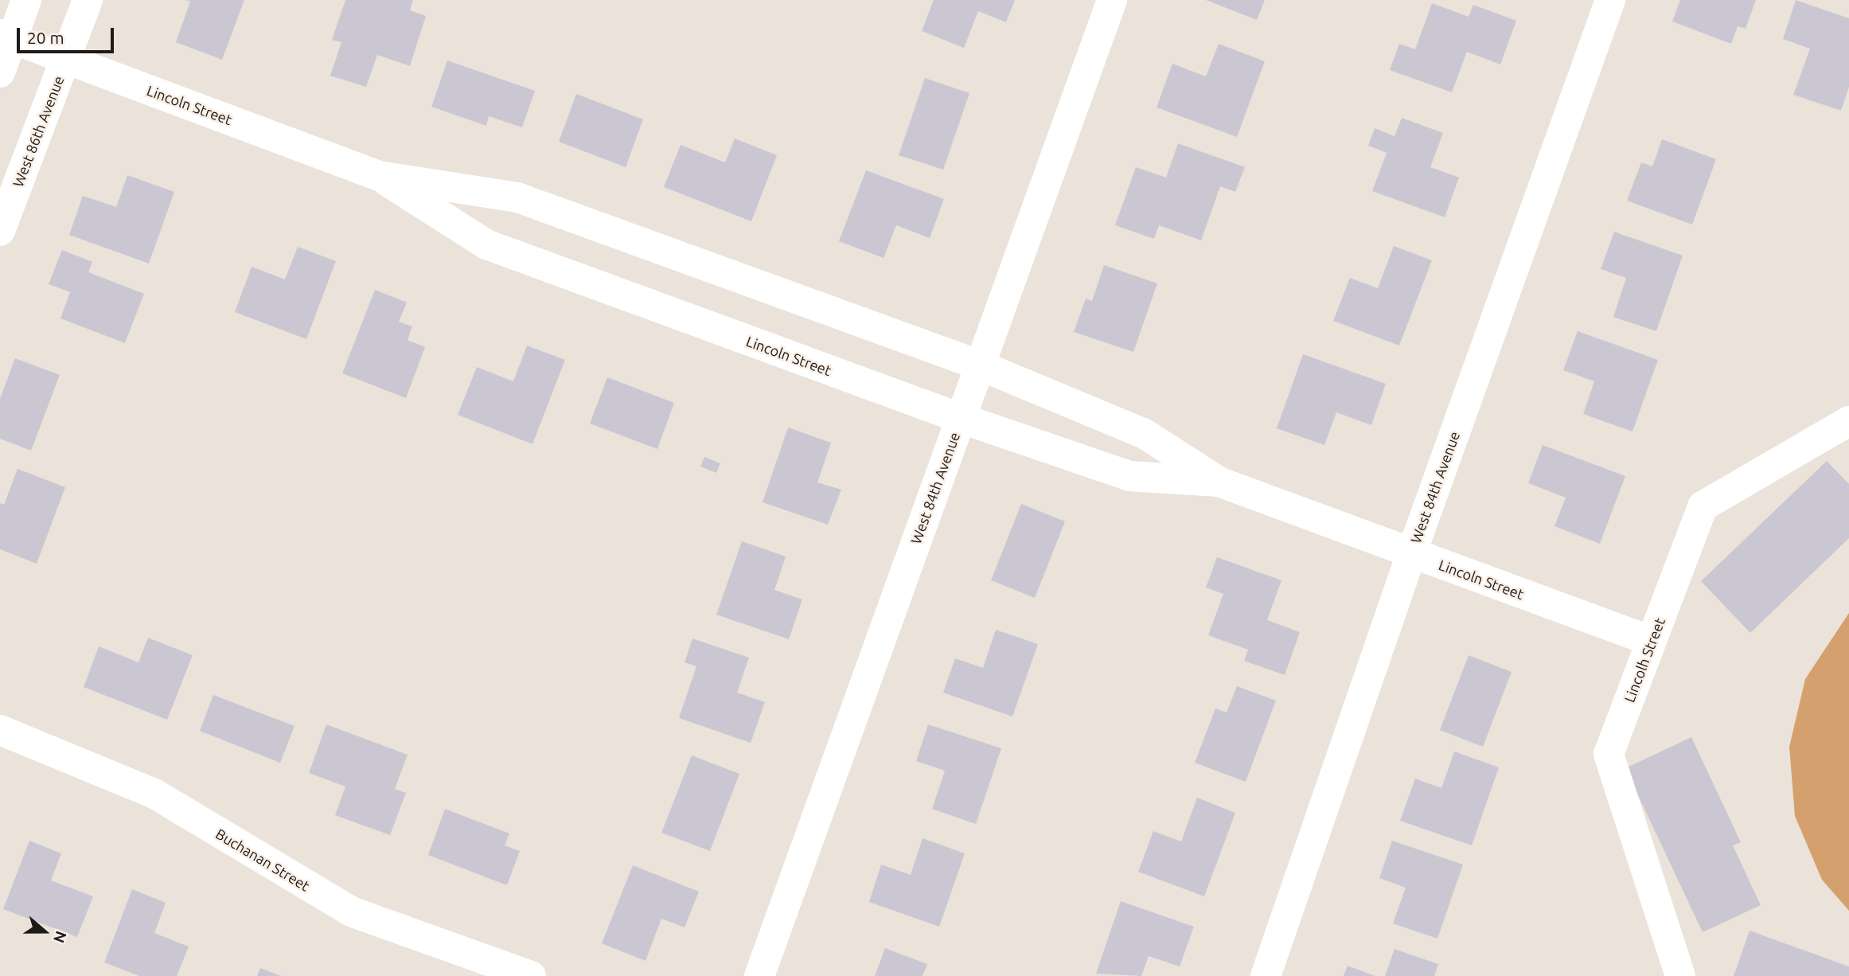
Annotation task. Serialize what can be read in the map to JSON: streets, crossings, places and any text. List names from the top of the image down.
{
  "streets": {
    "street": [
      "Lincoln Street",
      "West 86th Avenue",
      "West 84th Avenue",
      "Lincolh Street",
      "Buchanan Street"
    ]
  },
  "crossings": [
    ["Lincoln Street", "West 86th Avenue"],
    ["Lincoln Street", "West 84th Avenue"],
    ["Lincoln Street", "Lincolh Street"]
  ],
  "scale_bar": "20 m",
  "north": "right"
}
